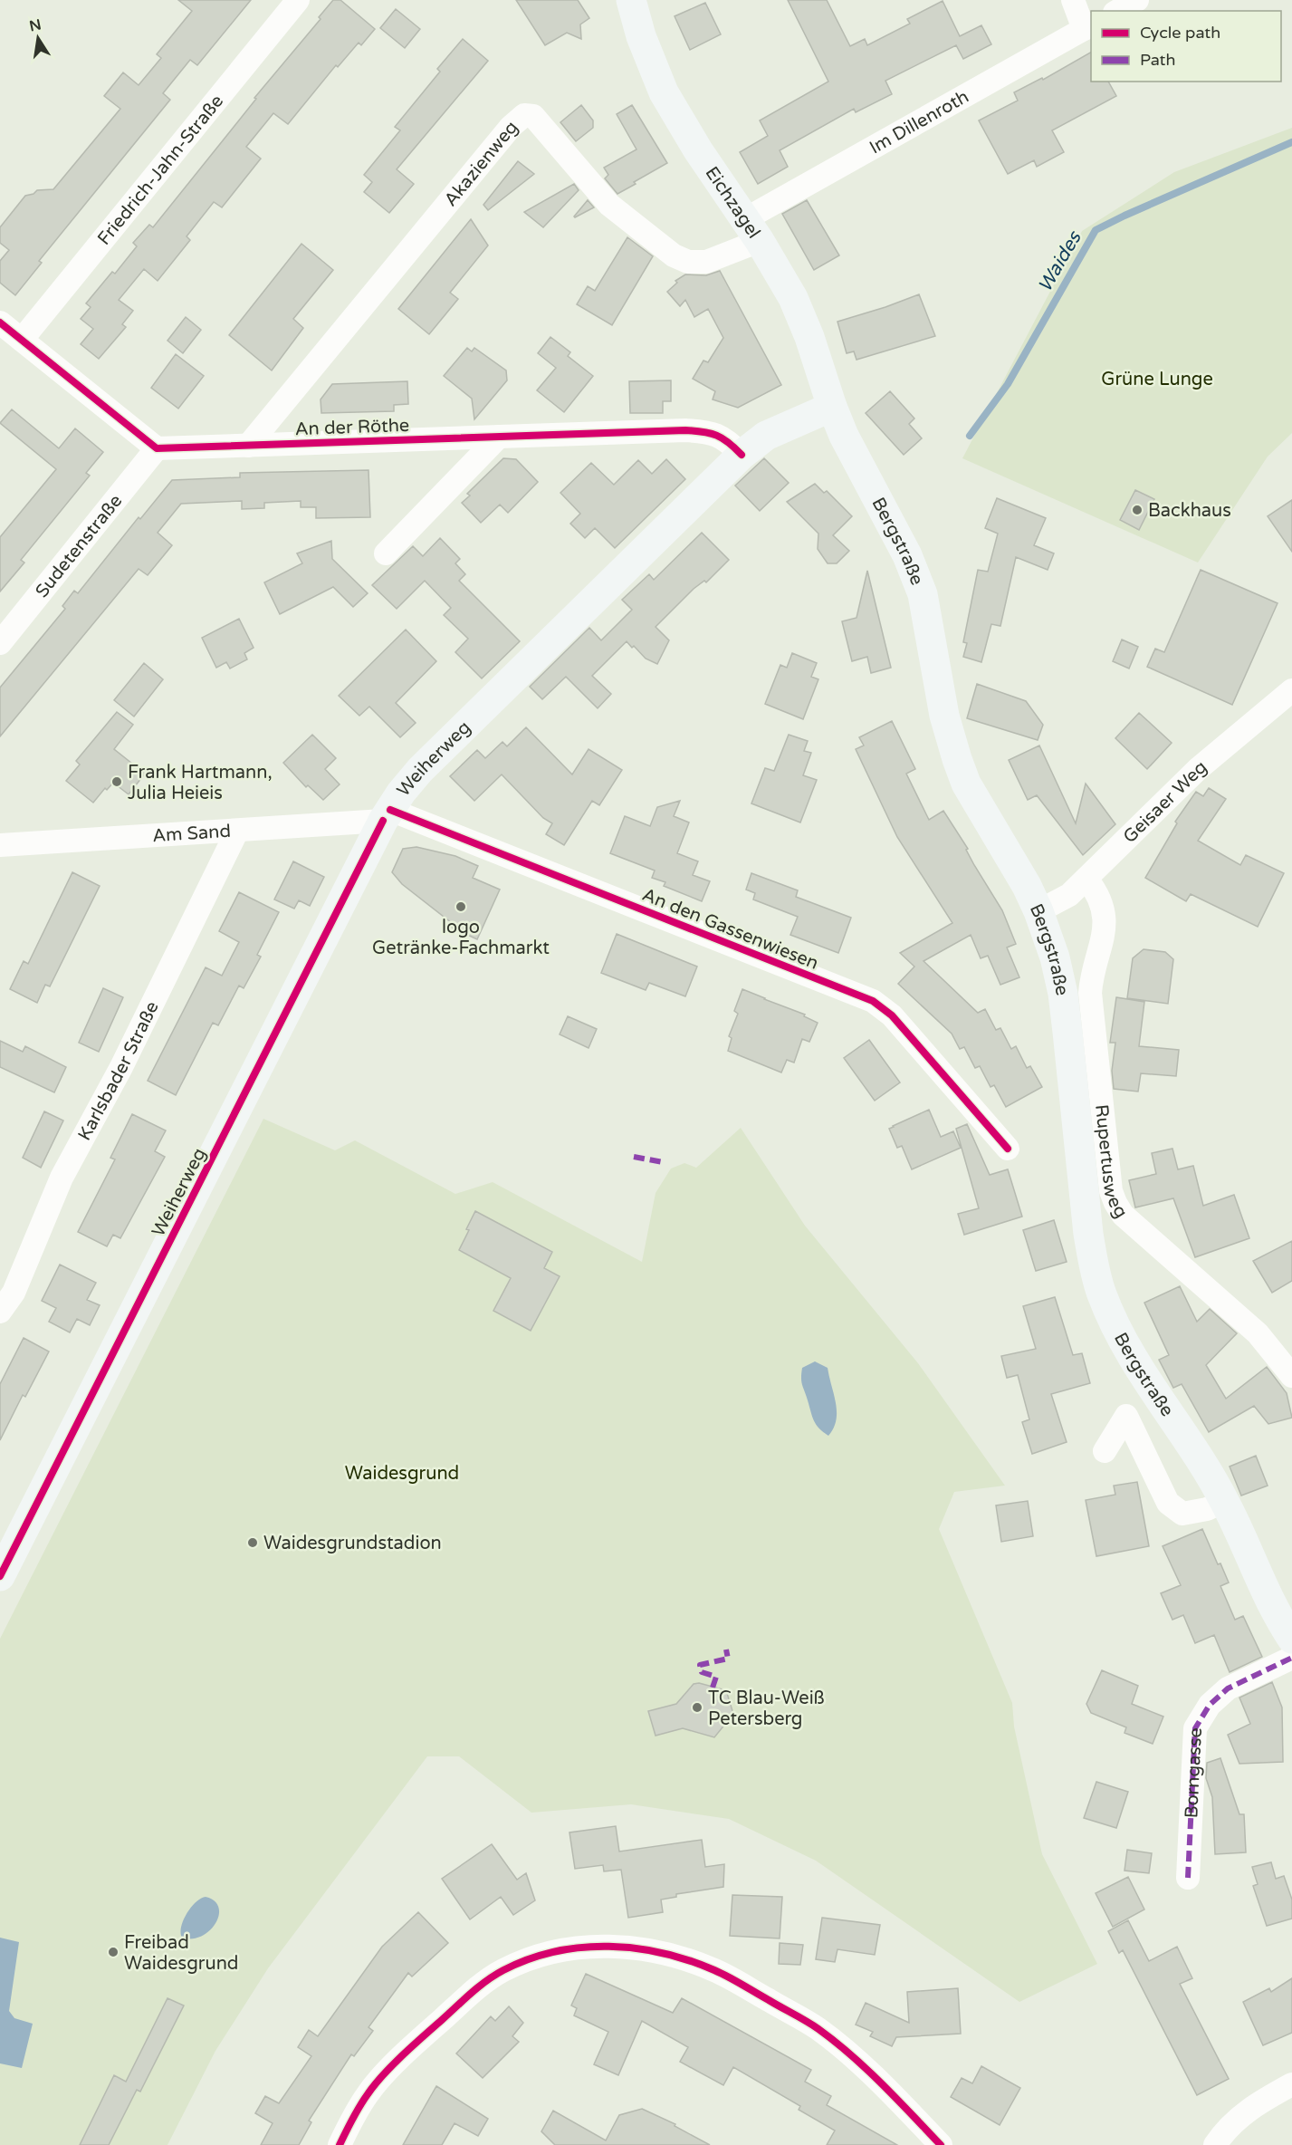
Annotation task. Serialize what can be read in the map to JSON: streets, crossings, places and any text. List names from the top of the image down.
{
  "streets": {
    "main road": ["Eichzagel", "Bergstraße", "Weiherweg"],
    "street": [
      "Im Dillenroth",
      "Akazienweg",
      "Friedrich-Jahn-Straße",
      "An der Röthe",
      "Sudetenstraße",
      "Geisaer Weg",
      "Am Sand",
      "An den Gassenwiesen",
      "Karlsbader Straße",
      "Rupertusweg",
      "Borngasse"
    ]
  },
  "crossings": [
    ["Im Dillenroth", "Akazienweg"],
    ["Im Dillenroth", "Eichzagel"],
    ["Akazienweg", "Eichzagel"],
    ["Akazienweg", "An der Röthe"],
    ["Eichzagel", "Bergstraße"],
    ["Eichzagel", "Weiherweg"],
    ["An der Röthe", "Sudetenstraße"],
    ["An der Röthe", "Weiherweg"],
    ["Bergstraße", "Weiherweg"],
    ["Bergstraße", "Geisaer Weg"],
    ["Weiherweg", "Am Sand"],
    ["Weiherweg", "An den Gassenwiesen"],
    ["Geisaer Weg", "Rupertusweg"],
    ["Am Sand", "An den Gassenwiesen"],
    ["Am Sand", "Karlsbader Straße"]
  ],
  "water": ["Waides"],
  "parks": ["Grüne Lunge", "Waidesgrund"],
  "places": [
    "Backhaus",
    "Frank Hartmann, Julia Heieis",
    "logo Getränke-Fachmarkt",
    "Waidesgrundstadion",
    "TC Blau-Weiß Petersberg",
    "Freibad Waidesgrund"
  ],
  "legend": ["Cycle path", "Path"],
  "north": "top"
}
